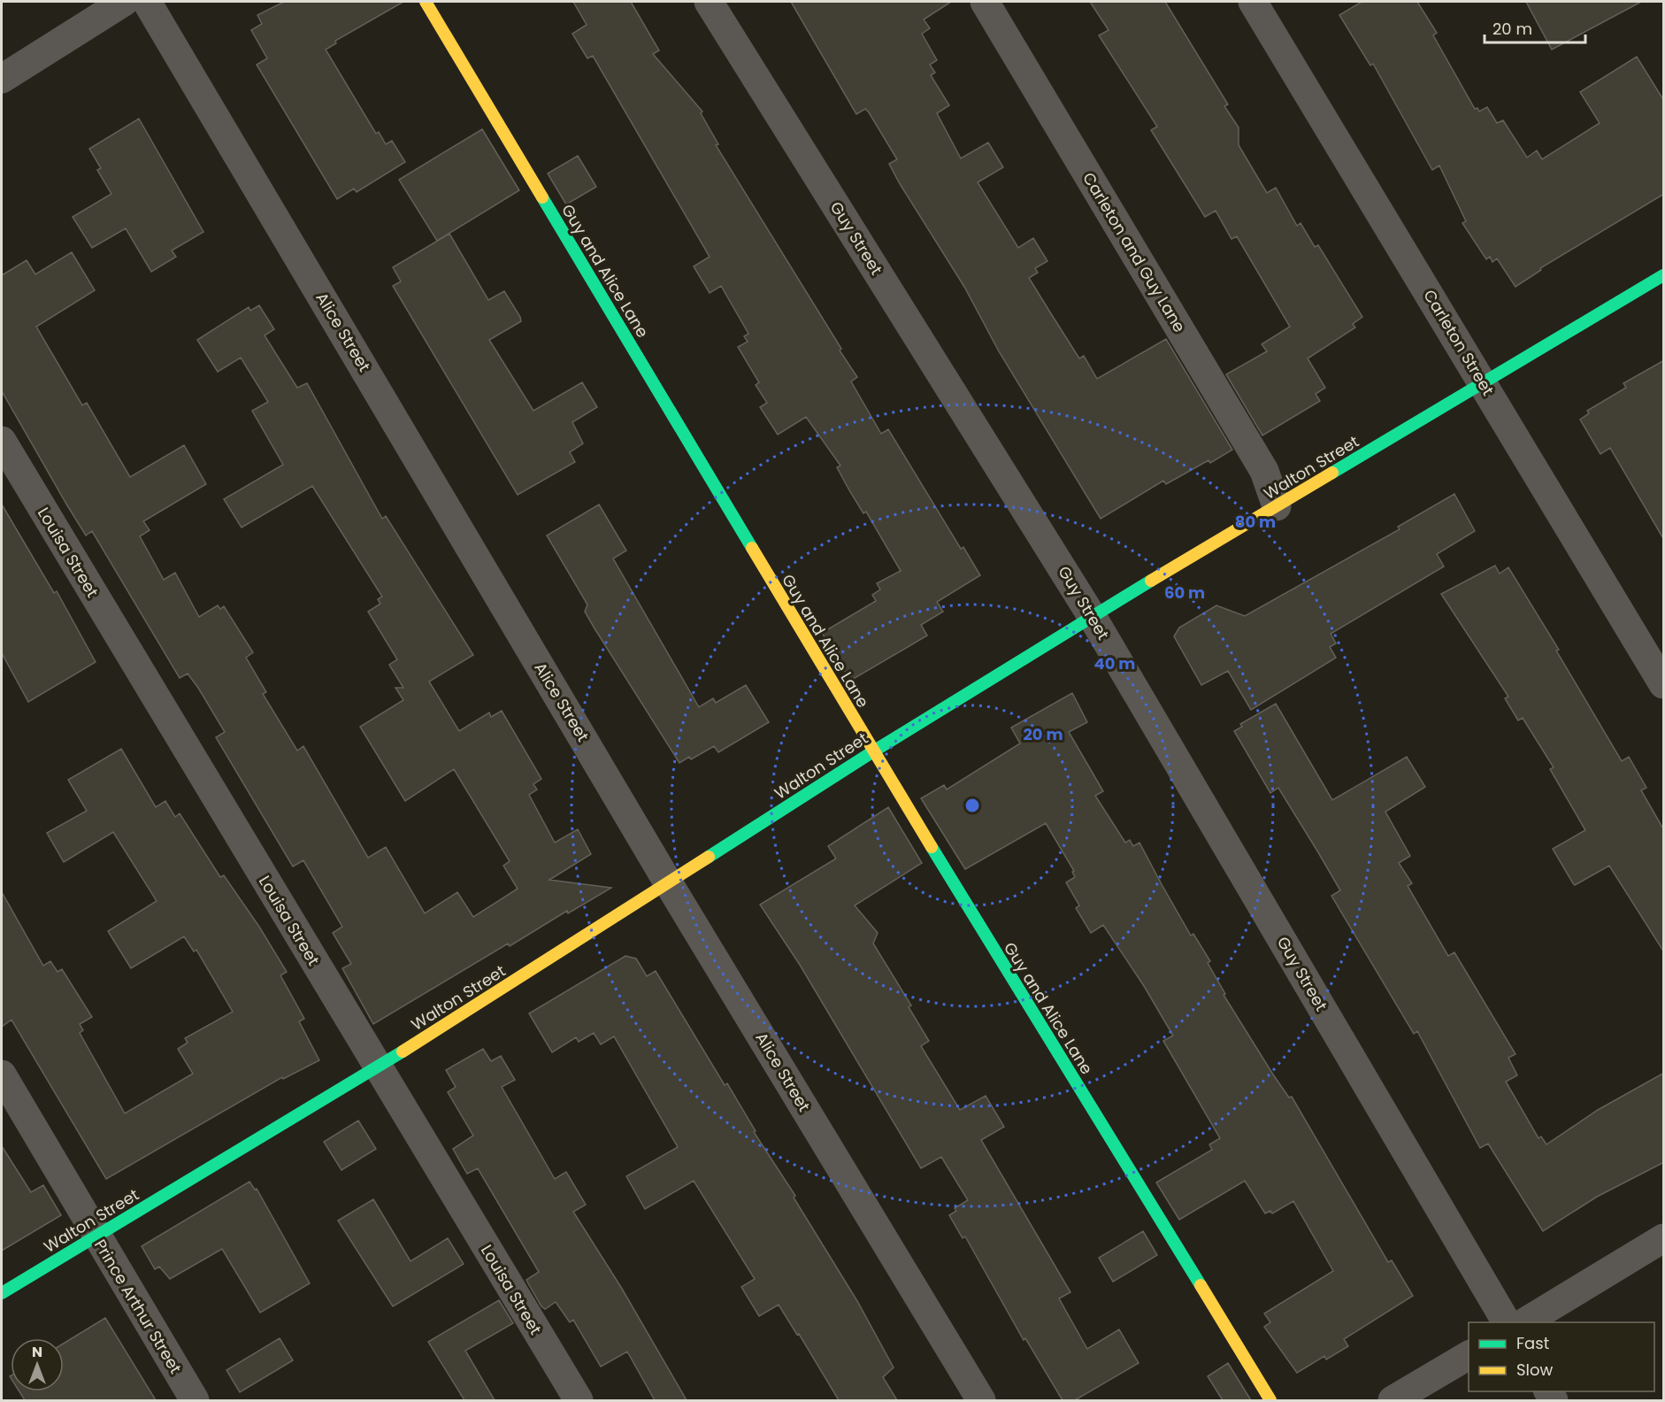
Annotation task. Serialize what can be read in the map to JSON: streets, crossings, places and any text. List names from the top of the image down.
{
  "streets": {
    "street": [
      "Guy Street",
      "Carleton and Guy Lane",
      "Guy and Alice Lane",
      "Alice Street",
      "Carleton Street",
      "Walton Street",
      "Louisa Street",
      "Prince Arthur Street"
    ]
  },
  "crossings": [
    ["Guy Street", "Walton Street"],
    ["Carleton and Guy Lane", "Walton Street"],
    ["Guy and Alice Lane", "Walton Street"],
    ["Alice Street", "Walton Street"],
    ["Carleton Street", "Walton Street"],
    ["Walton Street", "Louisa Street"],
    ["Walton Street", "Prince Arthur Street"]
  ],
  "legend": ["Fast", "Slow"],
  "scale_bar": "20 m",
  "north": "top",
  "rings": [
    "80 m",
    "60 m",
    "40 m",
    "20 m"
  ]
}
